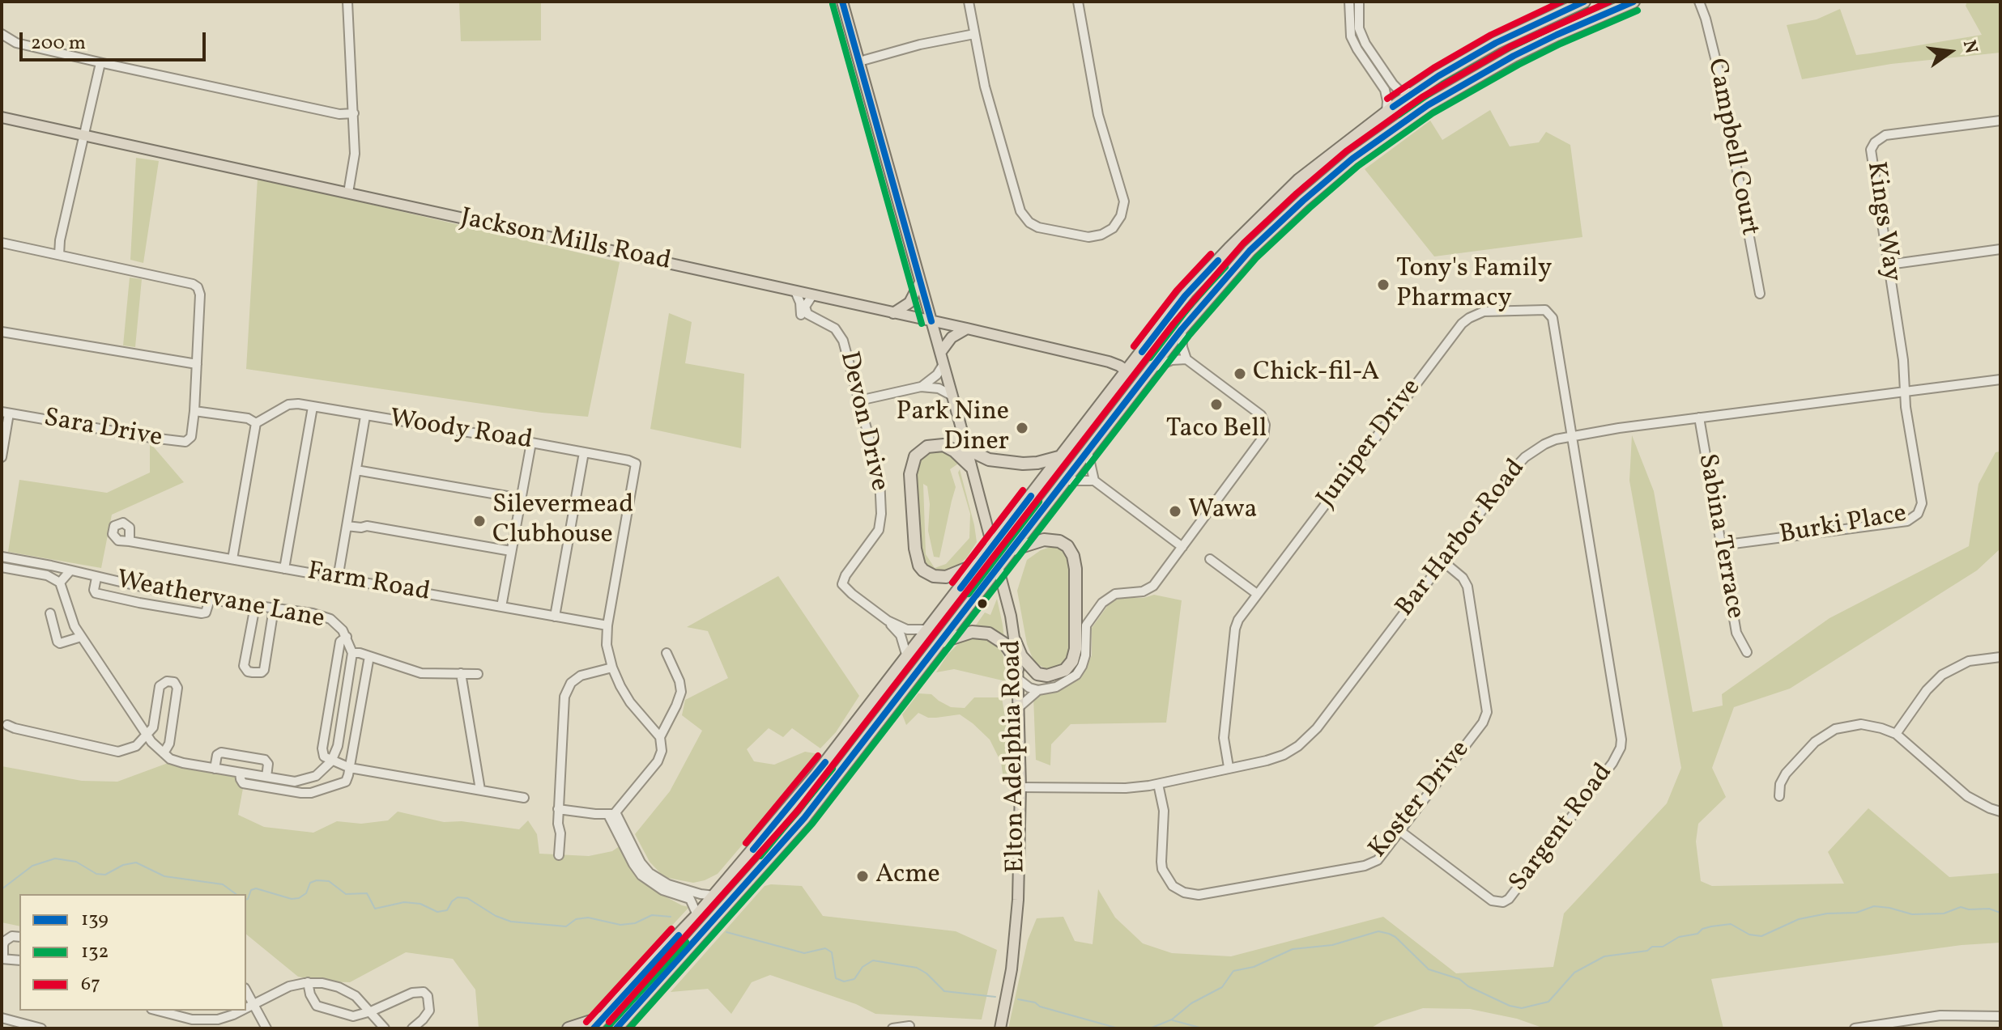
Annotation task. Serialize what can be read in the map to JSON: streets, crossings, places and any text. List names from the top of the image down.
{
  "streets": {
    "main road": ["Jackson Mills Road", "Elton Adelphia Road"],
    "street": [
      "Campbell Court",
      "Kings Way",
      "Devon Drive",
      "Sara Drive",
      "Woody Road",
      "Juniper Drive",
      "Burki Place",
      "Sabina Terrace",
      "Bar Harbor Road",
      "Farm Road",
      "Weathervane Lane",
      "Koster Drive",
      "Sargent Road"
    ]
  },
  "crossings": [
    ["Kings Way", "Burki Place"],
    ["Kings Way", "Bar Harbor Road"],
    ["Jackson Mills Road", "Devon Drive"],
    ["Jackson Mills Road", "Elton Adelphia Road"],
    ["Sara Drive", "Woody Road"],
    ["Woody Road", "Farm Road"],
    ["Juniper Drive", "Bar Harbor Road"],
    ["Juniper Drive", "Sargent Road"],
    ["Burki Place", "Sabina Terrace"],
    ["Burki Place", "Bar Harbor Road"],
    ["Sabina Terrace", "Bar Harbor Road"],
    ["Bar Harbor Road", "Elton Adelphia Road"],
    ["Bar Harbor Road", "Koster Drive"],
    ["Bar Harbor Road", "Sargent Road"],
    ["Koster Drive", "Sargent Road"]
  ],
  "places": [
    "Tony's Family Pharmacy",
    "Chick-fil-A",
    "Taco Bell",
    "Park Nine Diner",
    "Wawa",
    "Silevermead Clubhouse",
    "Acme"
  ],
  "lines": ["transit line 139", "transit line 67", "transit line 132"],
  "legend": ["139", "132", "67"],
  "scale_bar": "200 m",
  "north": "right"
}
